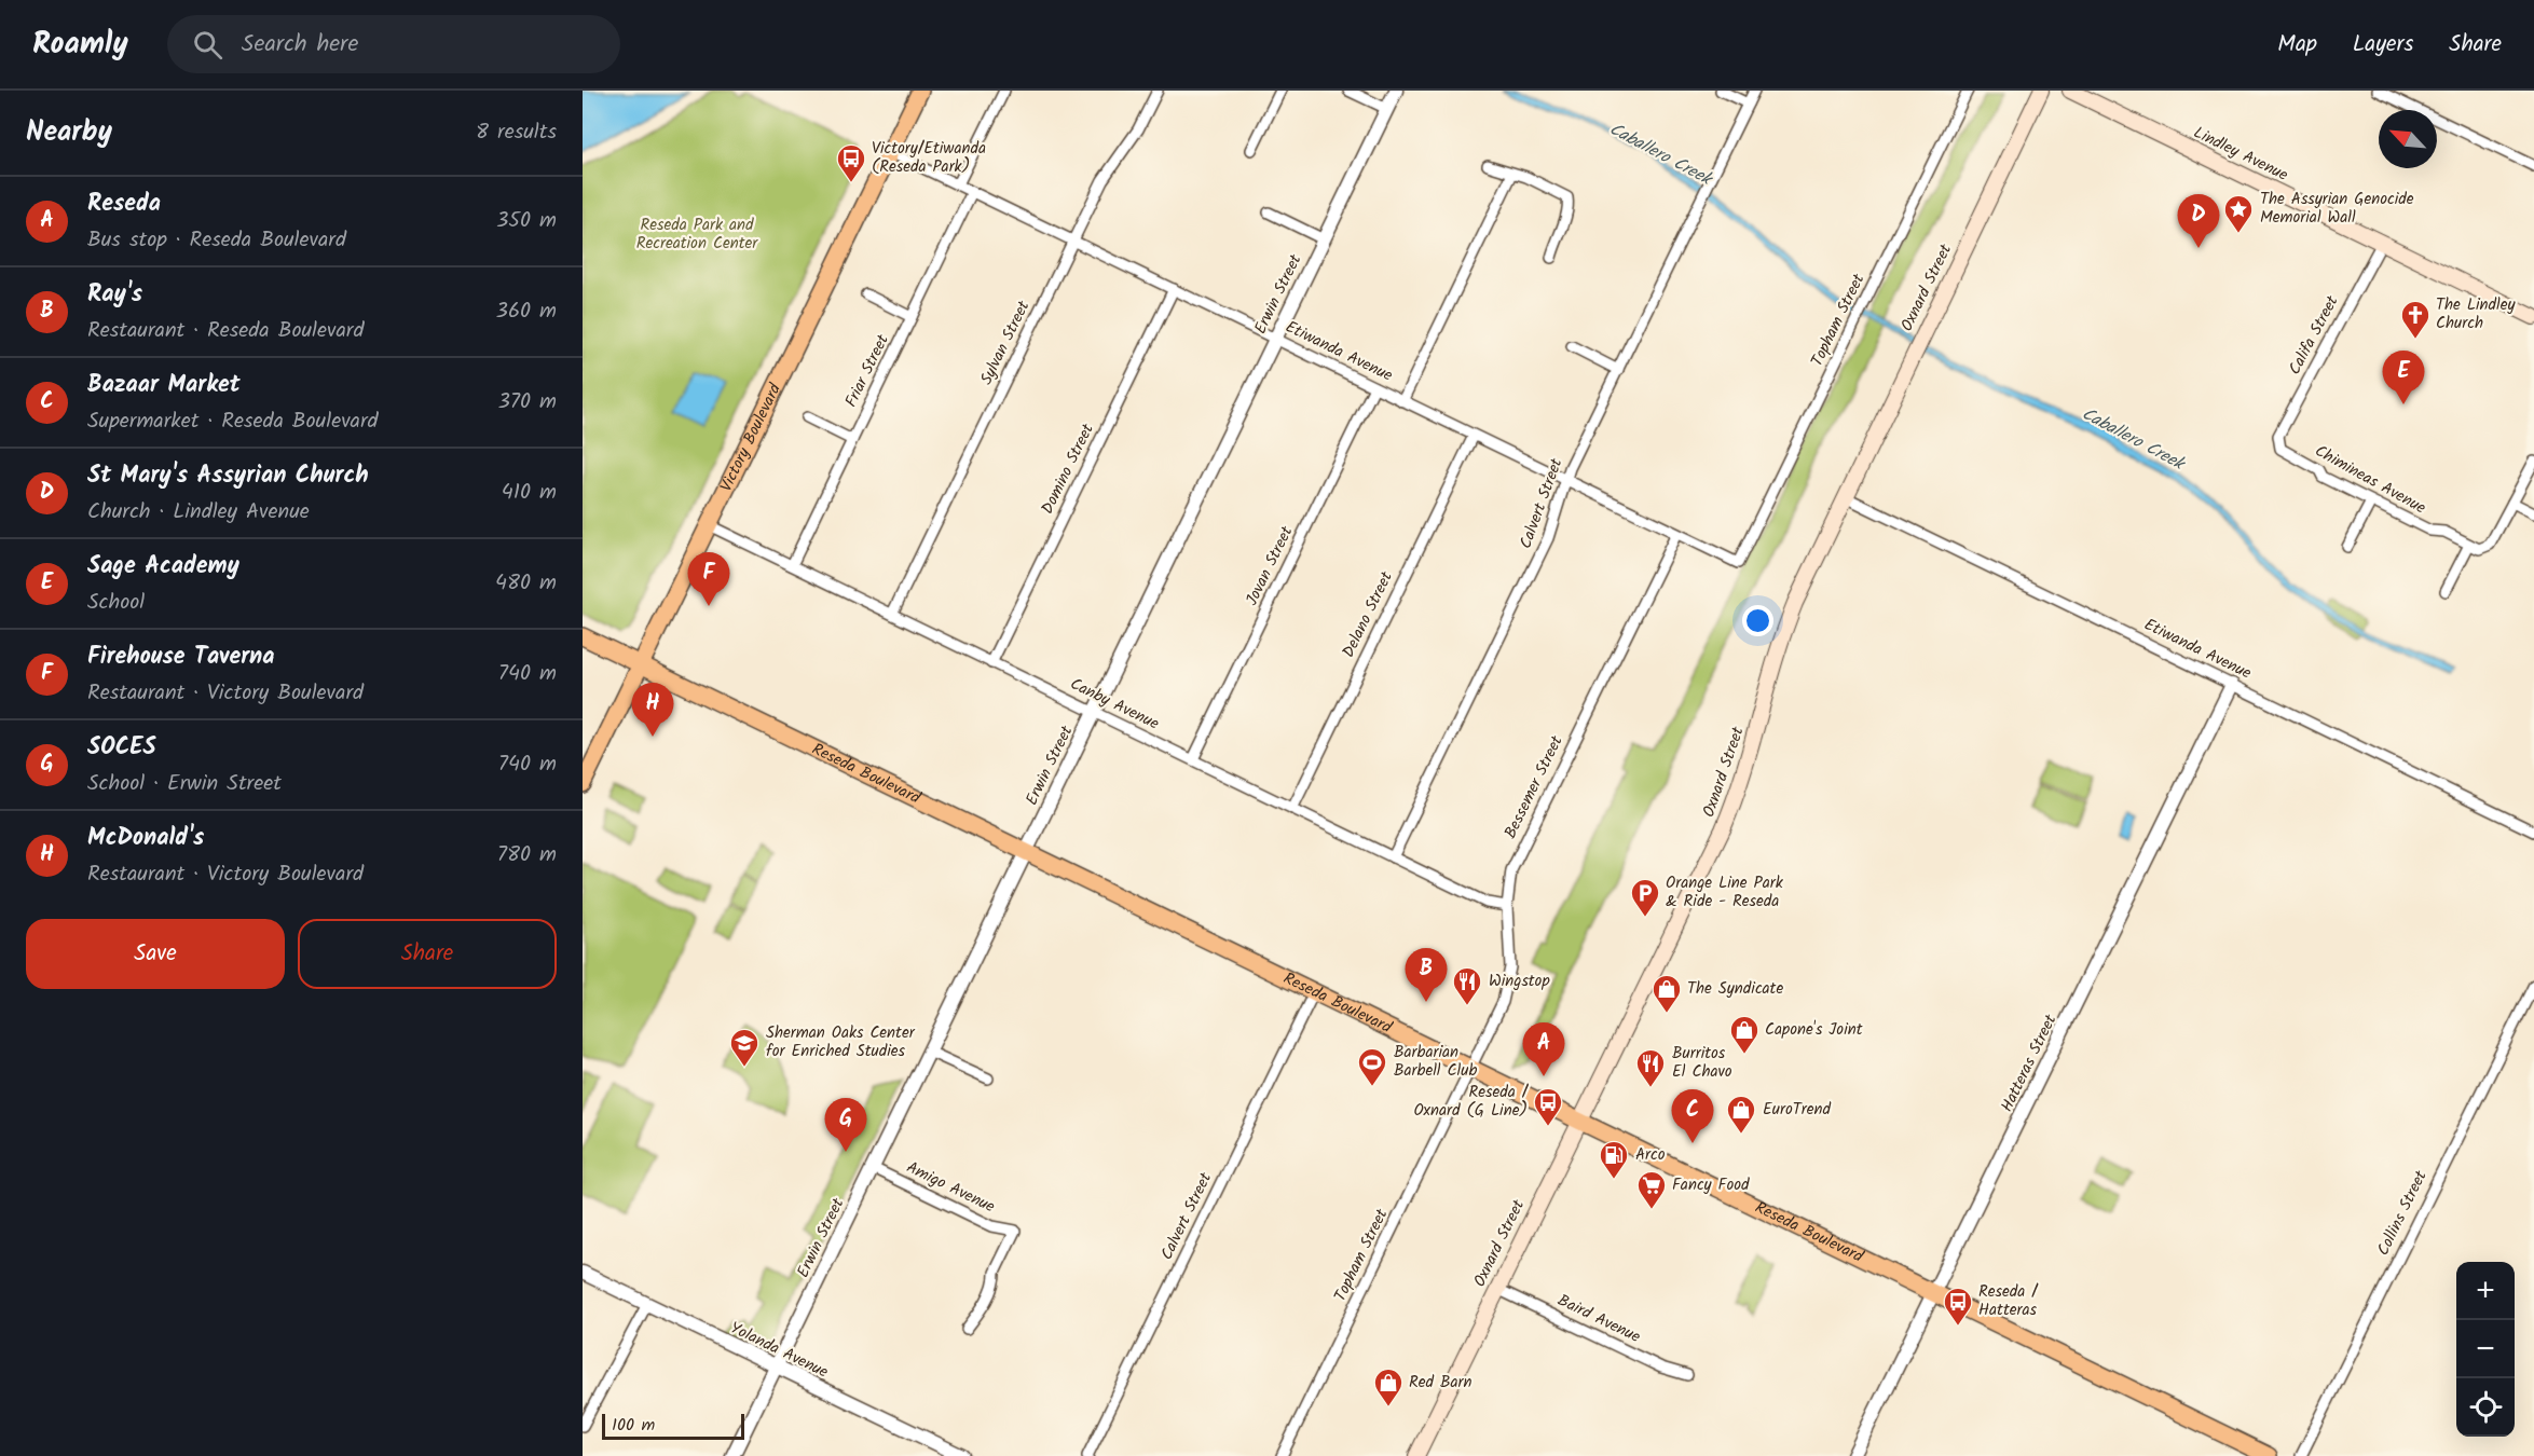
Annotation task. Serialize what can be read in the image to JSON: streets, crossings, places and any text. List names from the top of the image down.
{
  "streets": {
    "main road": [
      "Lindley Avenue",
      "Oxnard Street",
      "Victory Boulevard",
      "Reseda Boulevard"
    ],
    "street": [
      "Erwin Street",
      "Topham Street",
      "Califa Street",
      "Sylvan Street",
      "Etiwanda Avenue",
      "Friar Street",
      "Domino Street",
      "Chimineas Avenue",
      "Calvert Street",
      "Jovan Street",
      "Delano Street",
      "Canby Avenue",
      "Bessemer Street",
      "Hatteras Street",
      "Amigo Avenue",
      "Collins Street",
      "Baird Avenue",
      "Yolanda Avenue"
    ]
  },
  "crossings": [
    ["Lindley Avenue", "Califa Street"],
    ["Oxnard Street", "Etiwanda Avenue"],
    ["Oxnard Street", "Reseda Boulevard"],
    ["Oxnard Street", "Baird Avenue"],
    ["Erwin Street", "Etiwanda Avenue"],
    ["Erwin Street", "Canby Avenue"],
    ["Erwin Street", "Reseda Boulevard"],
    ["Erwin Street", "Amigo Avenue"],
    ["Erwin Street", "Yolanda Avenue"],
    ["Topham Street", "Etiwanda Avenue"],
    ["Topham Street", "Reseda Boulevard"],
    ["Topham Street", "Bessemer Street"],
    ["Califa Street", "Chimineas Avenue"],
    ["Sylvan Street", "Etiwanda Avenue"],
    ["Sylvan Street", "Canby Avenue"],
    ["Etiwanda Avenue", "Friar Street"],
    ["Etiwanda Avenue", "Victory Boulevard"],
    ["Etiwanda Avenue", "Domino Street"],
    ["Etiwanda Avenue", "Calvert Street"],
    ["Etiwanda Avenue", "Jovan Street"],
    ["Etiwanda Avenue", "Delano Street"],
    ["Etiwanda Avenue", "Bessemer Street"],
    ["Etiwanda Avenue", "Hatteras Street"],
    ["Friar Street", "Canby Avenue"],
    ["Victory Boulevard", "Canby Avenue"],
    ["Victory Boulevard", "Reseda Boulevard"],
    ["Domino Street", "Canby Avenue"],
    ["Calvert Street", "Canby Avenue"],
    ["Calvert Street", "Reseda Boulevard"],
    ["Jovan Street", "Canby Avenue"],
    ["Delano Street", "Canby Avenue"],
    ["Canby Avenue", "Bessemer Street"],
    ["Reseda Boulevard", "Bessemer Street"],
    ["Reseda Boulevard", "Hatteras Street"]
  ],
  "water": ["Caballero Creek"],
  "parks": ["Reseda Park and Recreation Center"],
  "places": {
    "bus stop": ["Victory/Etiwanda (Reseda Park)", "Reseda / Oxnard (G Line)", "Reseda / Hatteras"],
    "place": ["The Assyrian Genocide Memorial Wall"],
    "church": ["The Lindley Church"],
    "parking": ["Orange Line Park & Ride - Reseda"],
    "restaurant": ["Wingstop", "Burritos El Chavo"],
    "shop": [
      "The Syndicate",
      "Capone's Joint",
      "EuroTrend",
      "Red Barn"
    ],
    "school or university": ["Sherman Oaks Center for Enriched Studies"],
    "sports": ["Barbarian Barbell Club"],
    "fuel station": ["Arco"],
    "supermarket": ["Fancy Food"]
  },
  "scale_bar": "100 m",
  "north": "top left",
  "page": {
    "header": "Roamly",
    "search": "Search here",
    "nav": ["Map", "Layers", "Share"],
    "heading": ["Nearby", "8 results"],
    "list": [
      {
        "mark": "A",
        "name": "Reseda",
        "note": "Bus stop · Reseda Boulevard",
        "value": "350 m"
      },
      {
        "mark": "B",
        "name": "Ray's",
        "note": "Restaurant · Reseda Boulevard",
        "value": "360 m"
      },
      {
        "mark": "C",
        "name": "Bazaar Market",
        "note": "Supermarket · Reseda Boulevard",
        "value": "370 m"
      },
      {
        "mark": "D",
        "name": "St Mary's Assyrian Church",
        "note": "Church · Lindley Avenue",
        "value": "410 m"
      },
      {
        "mark": "E",
        "name": "Sage Academy",
        "note": "School",
        "value": "480 m"
      },
      {
        "mark": "F",
        "name": "Firehouse Taverna",
        "note": "Restaurant · Victory Boulevard",
        "value": "740 m"
      },
      {
        "mark": "G",
        "name": "SOCES",
        "note": "School · Erwin Street",
        "value": "740 m"
      },
      {
        "mark": "H",
        "name": "McDonald's",
        "note": "Restaurant · Victory Boulevard",
        "value": "780 m"
      }
    ],
    "pins": [
      "D",
      "E",
      "F",
      "H",
      "B",
      "A",
      "C",
      "G"
    ],
    "buttons": ["Save", "Share"],
    "map_buttons": ["+", "−"],
    "scale": "100 m"
  }
}
